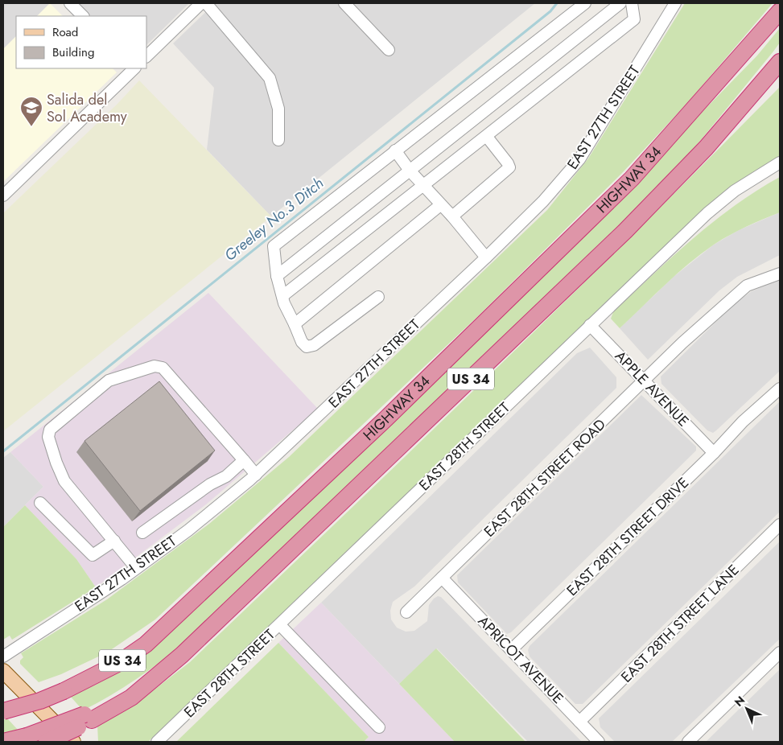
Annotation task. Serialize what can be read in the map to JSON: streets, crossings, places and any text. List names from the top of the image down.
{
  "streets": {
    "highway": ["HIGHWAY 34", "US 34"],
    "street": [
      "EAST 27TH STREET",
      "APPLE AVENUE",
      "EAST 28TH STREET",
      "EAST 28TH STREET ROAD",
      "EAST 28TH STREET DRIVE",
      "EAST 28TH STREET LANE",
      "APRICOT AVENUE"
    ]
  },
  "crossings": [
    ["APPLE AVENUE", "EAST 28TH STREET"],
    ["APPLE AVENUE", "EAST 28TH STREET ROAD"],
    ["APPLE AVENUE", "EAST 28TH STREET DRIVE"],
    ["EAST 28TH STREET ROAD", "APRICOT AVENUE"],
    ["EAST 28TH STREET DRIVE", "APRICOT AVENUE"],
    ["EAST 28TH STREET LANE", "APRICOT AVENUE"]
  ],
  "water": ["Greeley No.3 Ditch"],
  "places": {
    "school or university": ["Salida del Sol Academy"]
  },
  "legend": ["Road", "Building"],
  "north": "top left"
}
